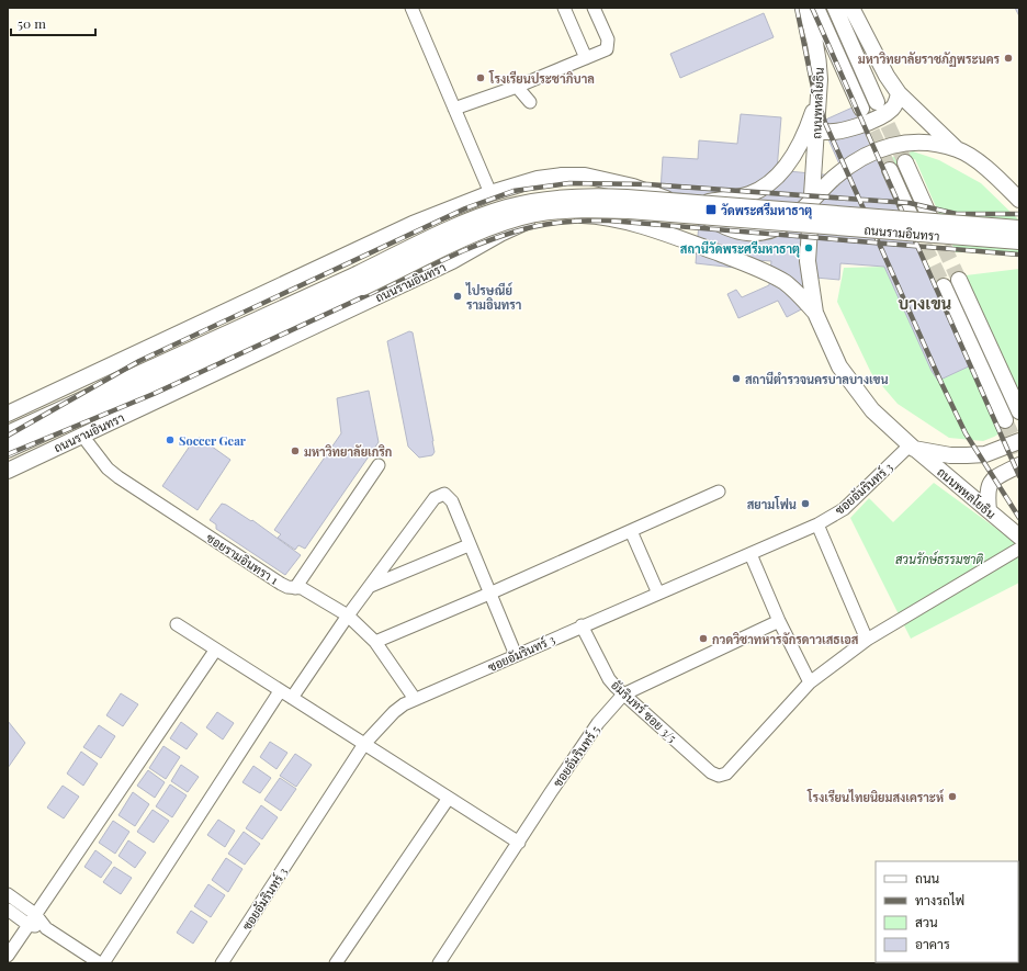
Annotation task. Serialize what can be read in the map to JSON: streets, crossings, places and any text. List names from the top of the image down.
{
  "streets": {
    "main road": ["ถนนพหลโยธิน", "ถนนรามอินทรา"],
    "street": [
      "ซอยอัมรินทร์ 3",
      "ซอยรามอินทรา 1",
      "อัมรินทร์ ซอย 3/5",
      "ซอยอัมรินทร์ 5"
    ]
  },
  "crossings": [
    ["ถนนพหลโยธิน", "ถนนรามอินทรา"],
    ["ถนนพหลโยธิน", "ซอยอัมรินทร์ 3"],
    ["ถนนรามอินทรา", "ซอยรามอินทรา 1"],
    ["ซอยอัมรินทร์ 3", "ซอยรามอินทรา 1"],
    ["ซอยอัมรินทร์ 3", "อัมรินทร์ ซอย 3/5"],
    ["อัมรินทร์ ซอย 3/5", "ซอยอัมรินทร์ 5"]
  ],
  "districts": ["บางเขน"],
  "parks": ["สวนรักษ์ธรรมชาติ"],
  "places": {
    "other": [
      "มหาวิทยาลัยราชภัฏพระนคร",
      "โรงเรียนประชาภิบาล",
      "สถานีวัดพระศรีมหาธาตุ",
      "ไปรษณีย์ รามอินทรา",
      "สถานีตำรวจนครบาลบางเขน",
      "Soccer Gear",
      "มหาวิทยาลัยเกริก",
      "สยามโฟน",
      "กวดวิชาทหารจักรดาวเสธเอส",
      "โรงเรียนไทยนิยมสงเคราะห์"
    ],
    "transit": ["วัดพระศรีมหาธาตุ"]
  },
  "legend": [
    "ถนน",
    "ทางรถไฟ",
    "สวน",
    "อาคาร"
  ],
  "scale_bar": "50 m"
}
